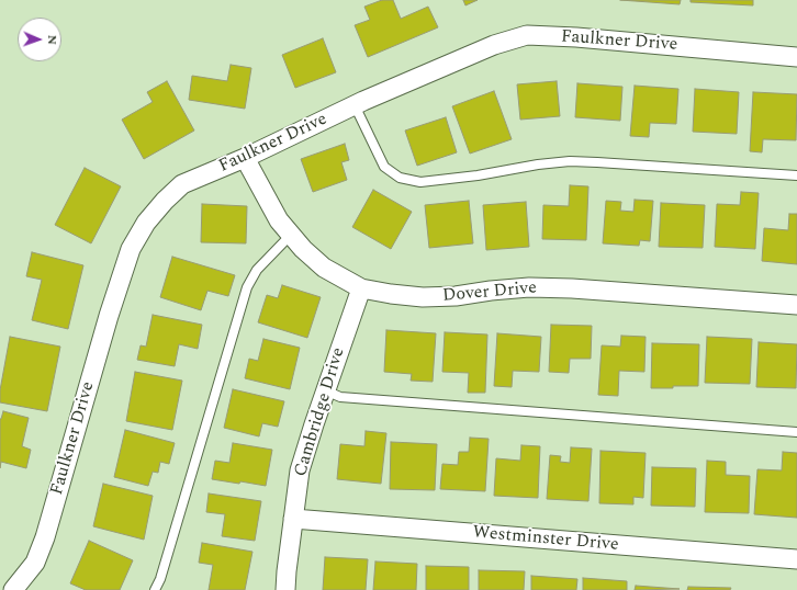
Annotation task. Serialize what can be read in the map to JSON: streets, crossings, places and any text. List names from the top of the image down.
{
  "streets": {
    "street": [
      "Faulkner Drive",
      "Dover Drive",
      "Cambridge Drive",
      "Westminster Drive"
    ]
  },
  "crossings": [
    ["Faulkner Drive", "Dover Drive"],
    ["Dover Drive", "Cambridge Drive"],
    ["Cambridge Drive", "Westminster Drive"]
  ],
  "north": "right"
}
